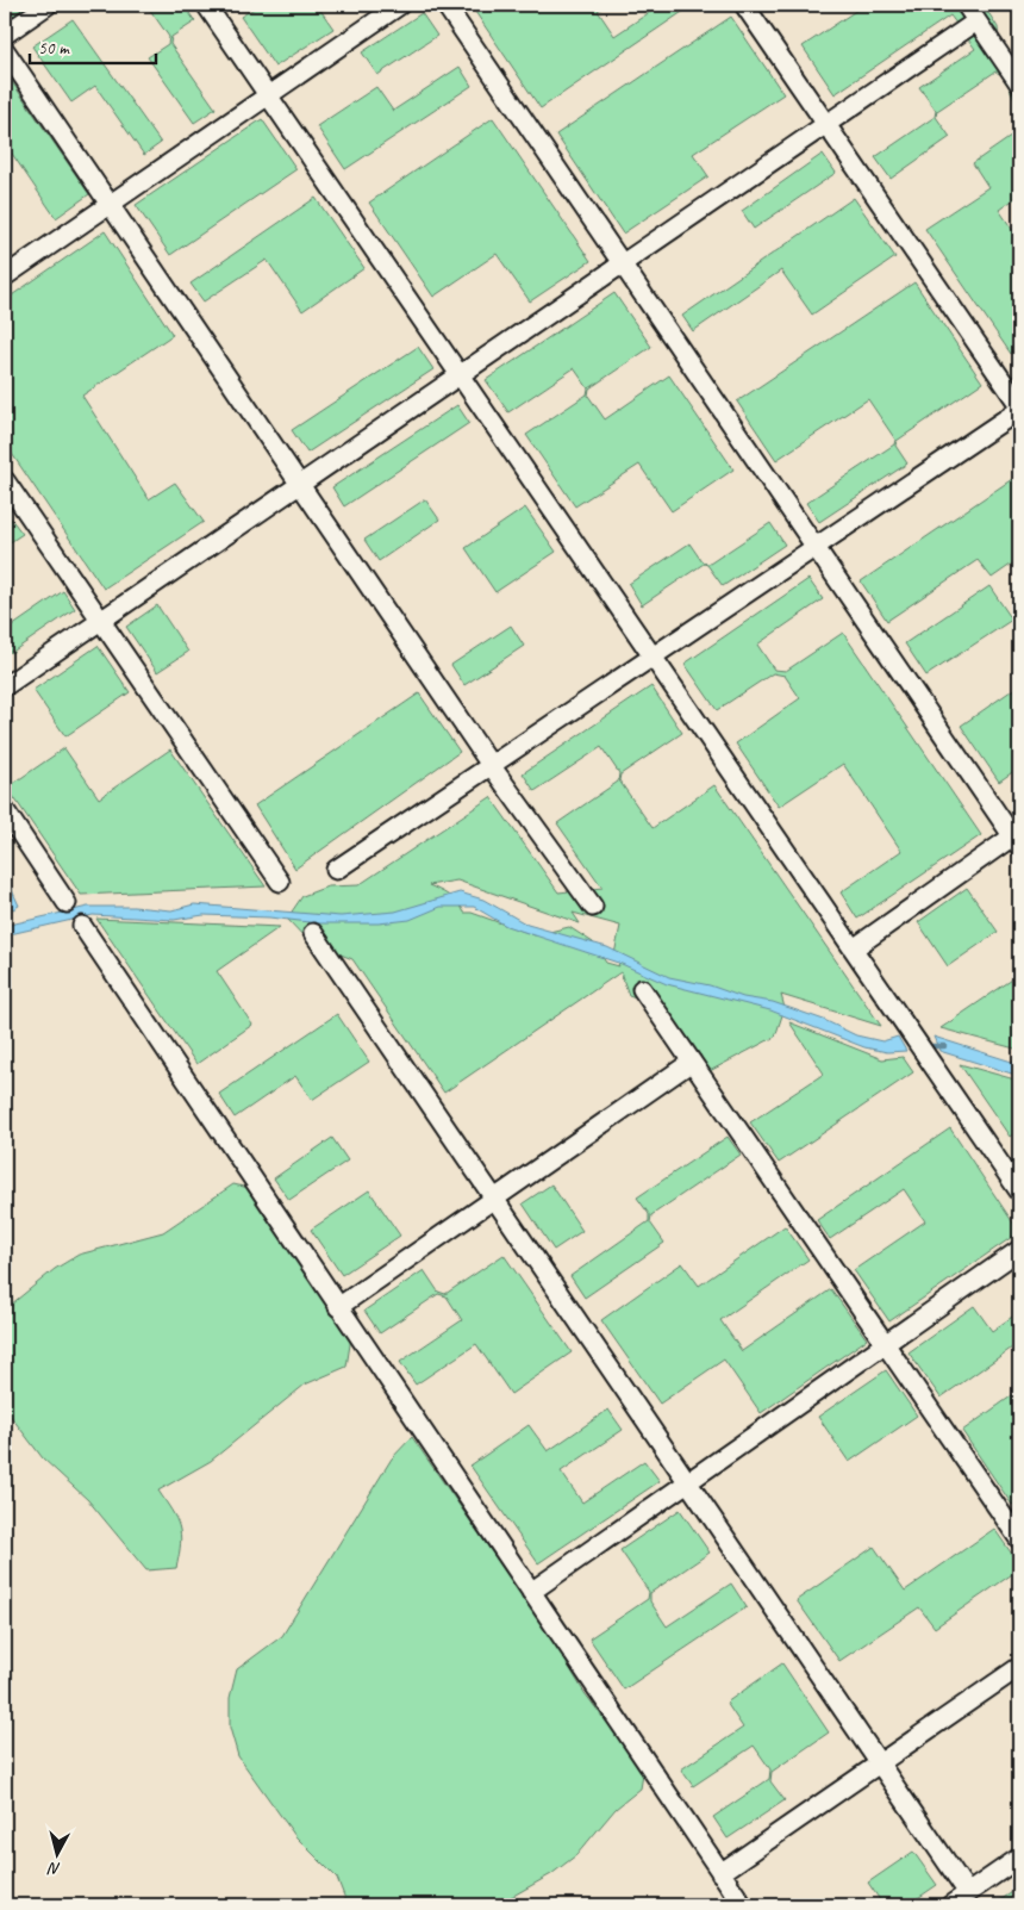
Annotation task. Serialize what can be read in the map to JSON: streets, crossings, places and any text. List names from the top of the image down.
{
  "scale_bar": "50 m",
  "north": "bottom"
}
